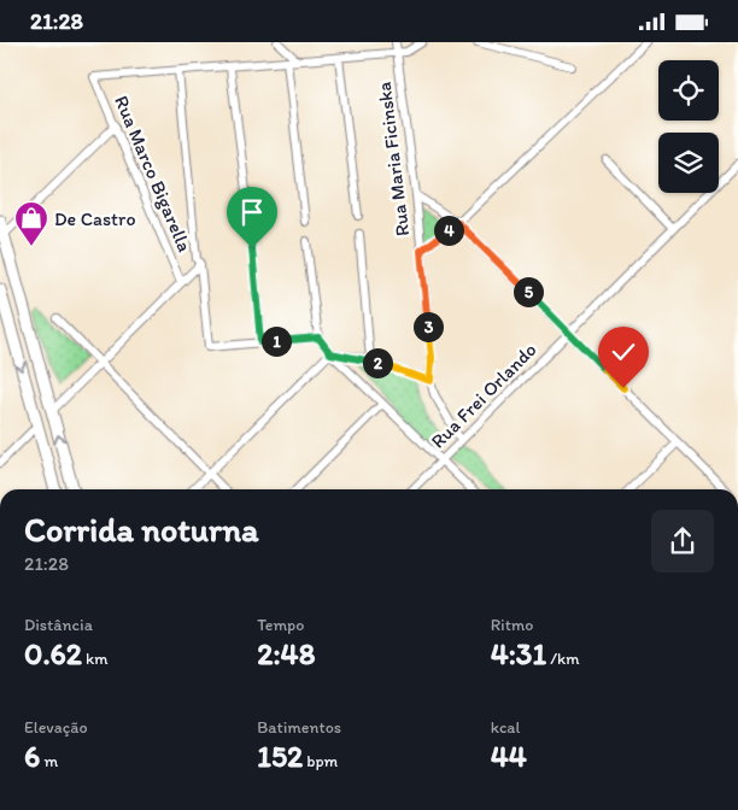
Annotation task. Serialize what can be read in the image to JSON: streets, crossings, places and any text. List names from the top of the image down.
{
  "streets": {
    "street": ["Rua Maria Ficinska", "Rua Marco Bigarella", "Rua Frei Orlando"]
  },
  "places": {
    "shop": ["De Castro"]
  },
  "page": {
    "status": "21:28",
    "pins": [
      "4",
      "5",
      "3",
      "1",
      "2"
    ],
    "heading": ["Corrida noturna", "21:28"],
    "stats": [
      ["Distância", "0.62 km"],
      ["Tempo", "2:48"],
      ["Ritmo", "4:31 /km"],
      ["Elevação", "6 m"],
      ["Batimentos", "152 bpm"],
      ["kcal", "44"]
    ]
  }
}
